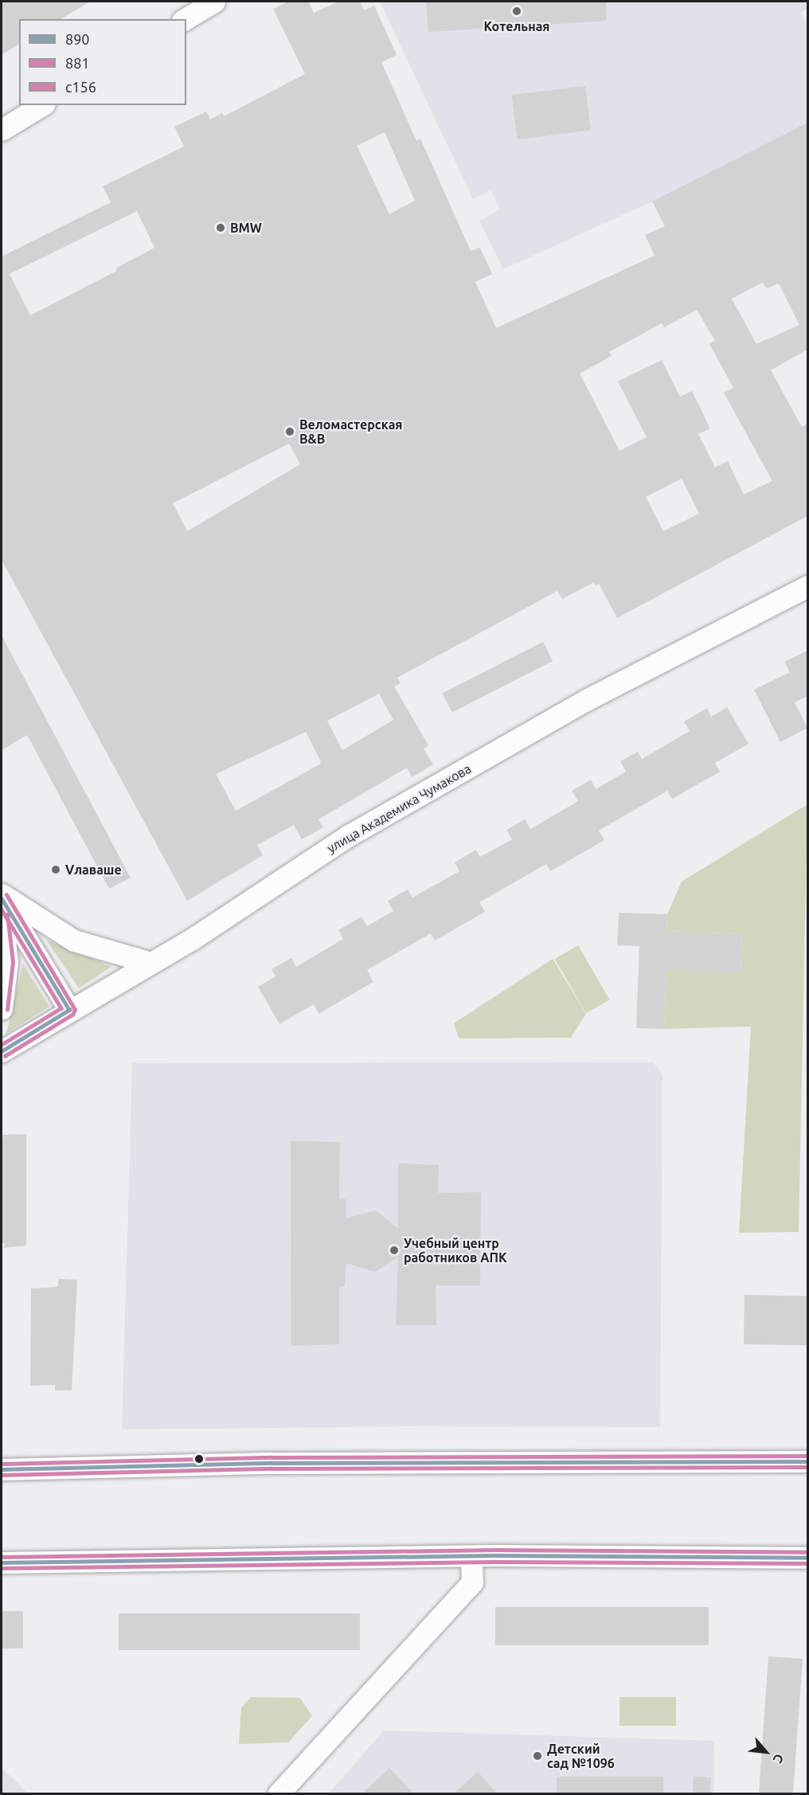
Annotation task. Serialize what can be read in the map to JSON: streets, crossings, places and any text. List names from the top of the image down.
{
  "streets": {
    "street": ["улица Академика Чумакова"]
  },
  "places": [
    "Котельная",
    "BMW",
    "Веломастерская B&B",
    "Vлаваше",
    "Учебный центр работников АПК",
    "Детский сад №1096"
  ],
  "lines": ["transit line с156", "transit line 890", "transit line 881"],
  "legend": ["890", "881", "с156"],
  "north": "bottom right"
}
